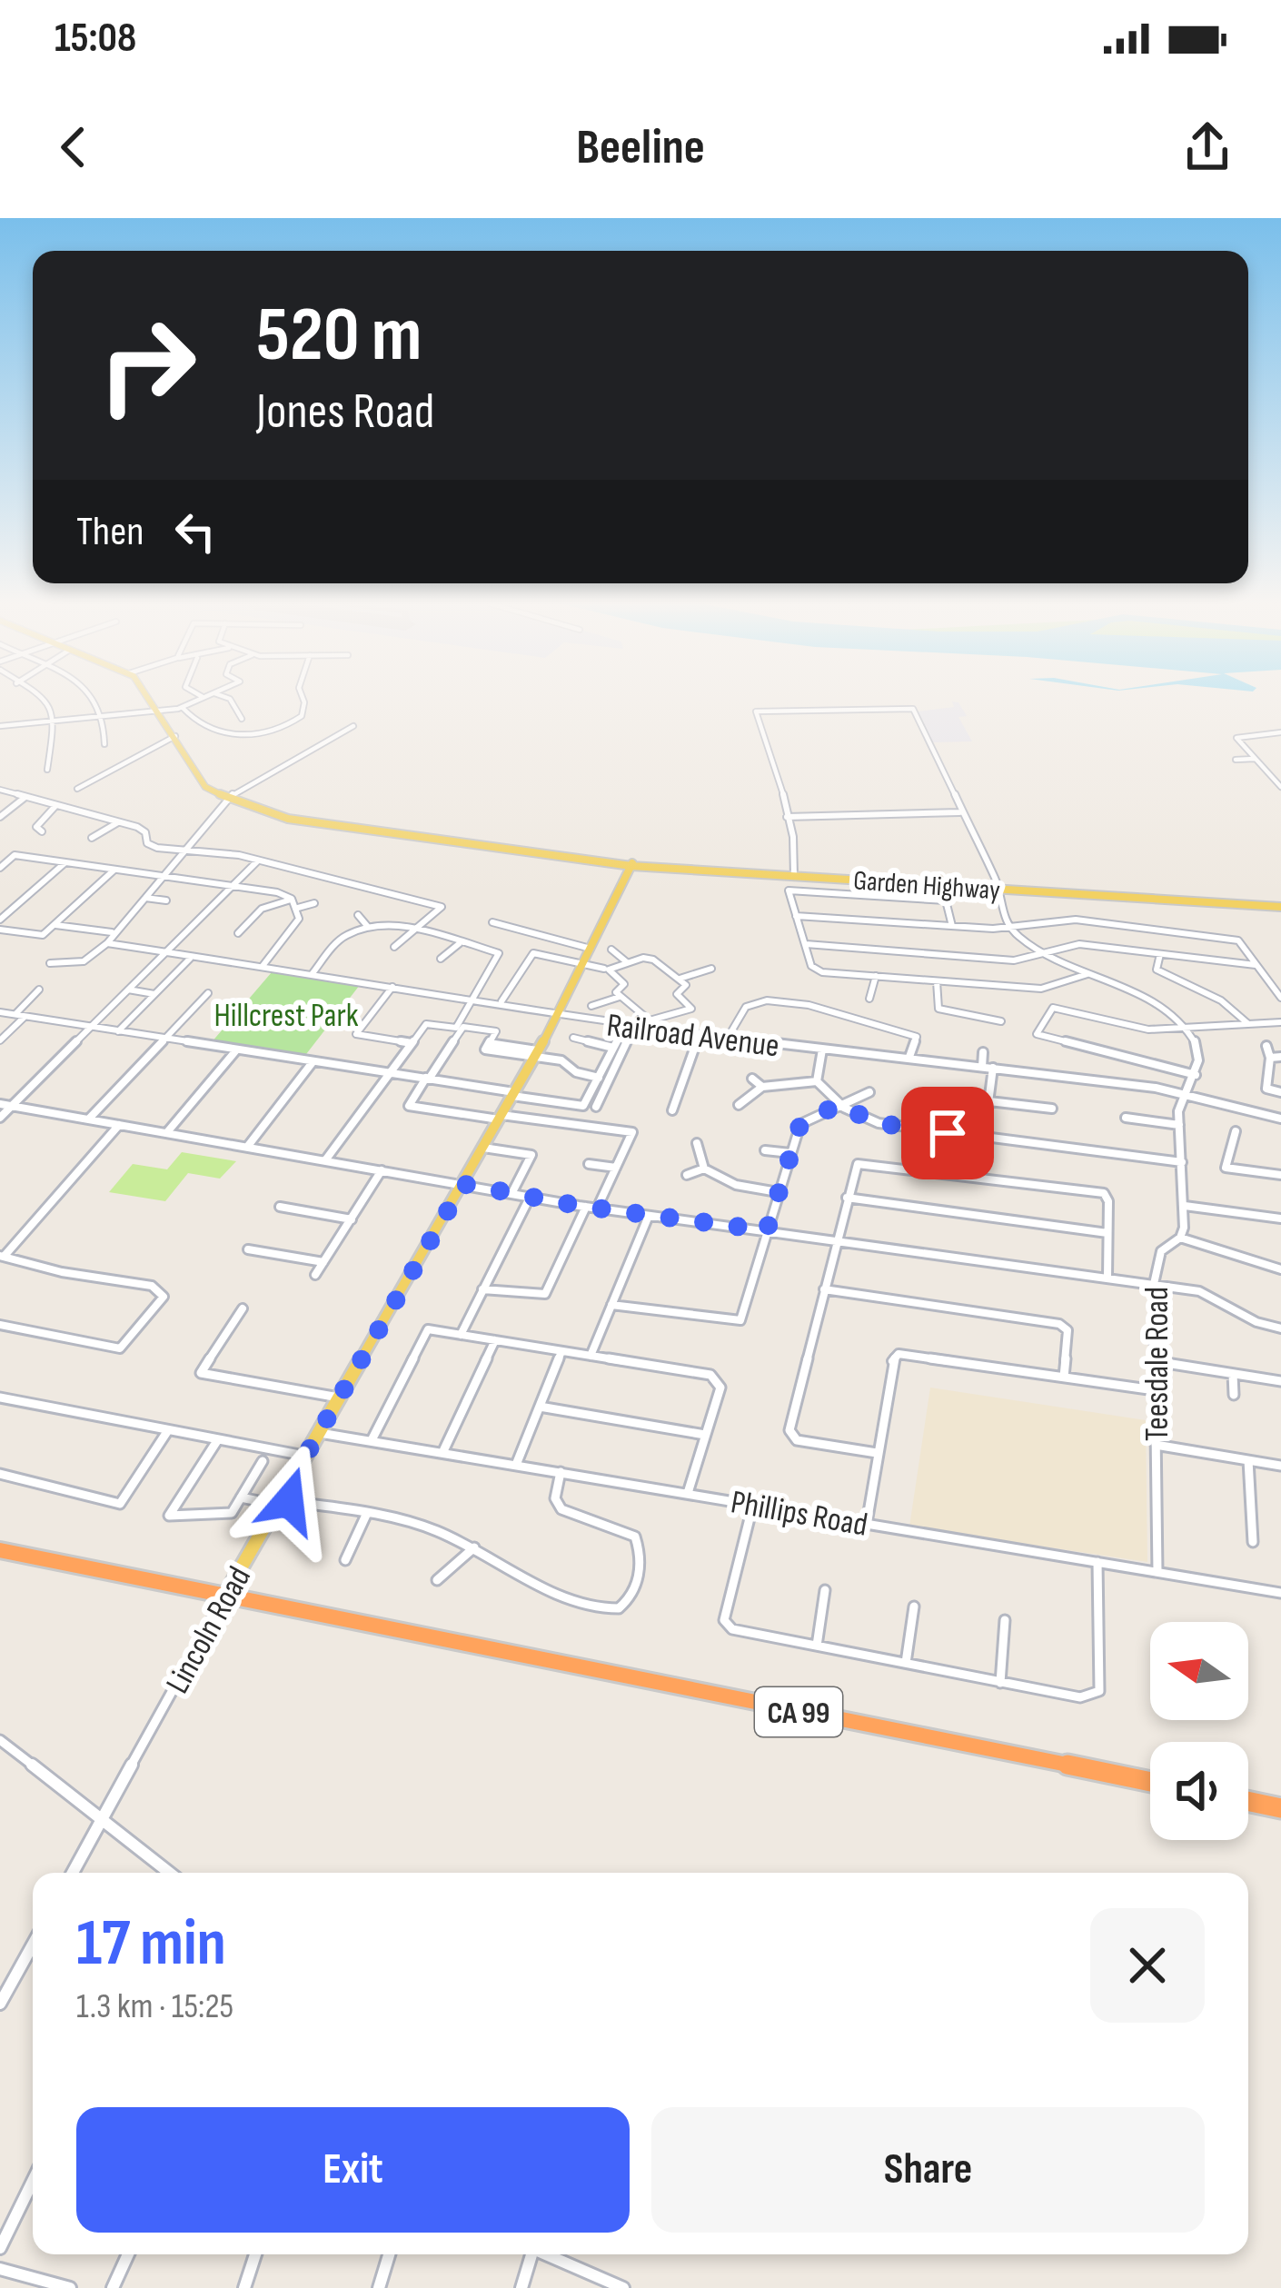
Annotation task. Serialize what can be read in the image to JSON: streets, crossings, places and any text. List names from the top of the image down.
{
  "streets": {
    "highway": ["CA 99"],
    "main road": ["Garden Highway", "Lincoln Road"],
    "street": ["Railroad Avenue", "Teesdale Road", "Phillips Road"]
  },
  "crossings": [
    ["Garden Highway", "Lincoln Road"],
    ["Railroad Avenue", "Teesdale Road"],
    ["Railroad Avenue", "Lincoln Road"],
    ["Teesdale Road", "Phillips Road"],
    ["Phillips Road", "Lincoln Road"],
    ["Lincoln Road", "CA 99"]
  ],
  "parks": ["Hillcrest Park"],
  "north": "left",
  "page": {
    "status": "15:08",
    "header": "Beeline",
    "turn": ["520 m", "Jones Road"],
    "then": "Then",
    "heading": ["17 min", "1.3 km · 15:25"],
    "buttons": ["Exit", "Share"]
  }
}
